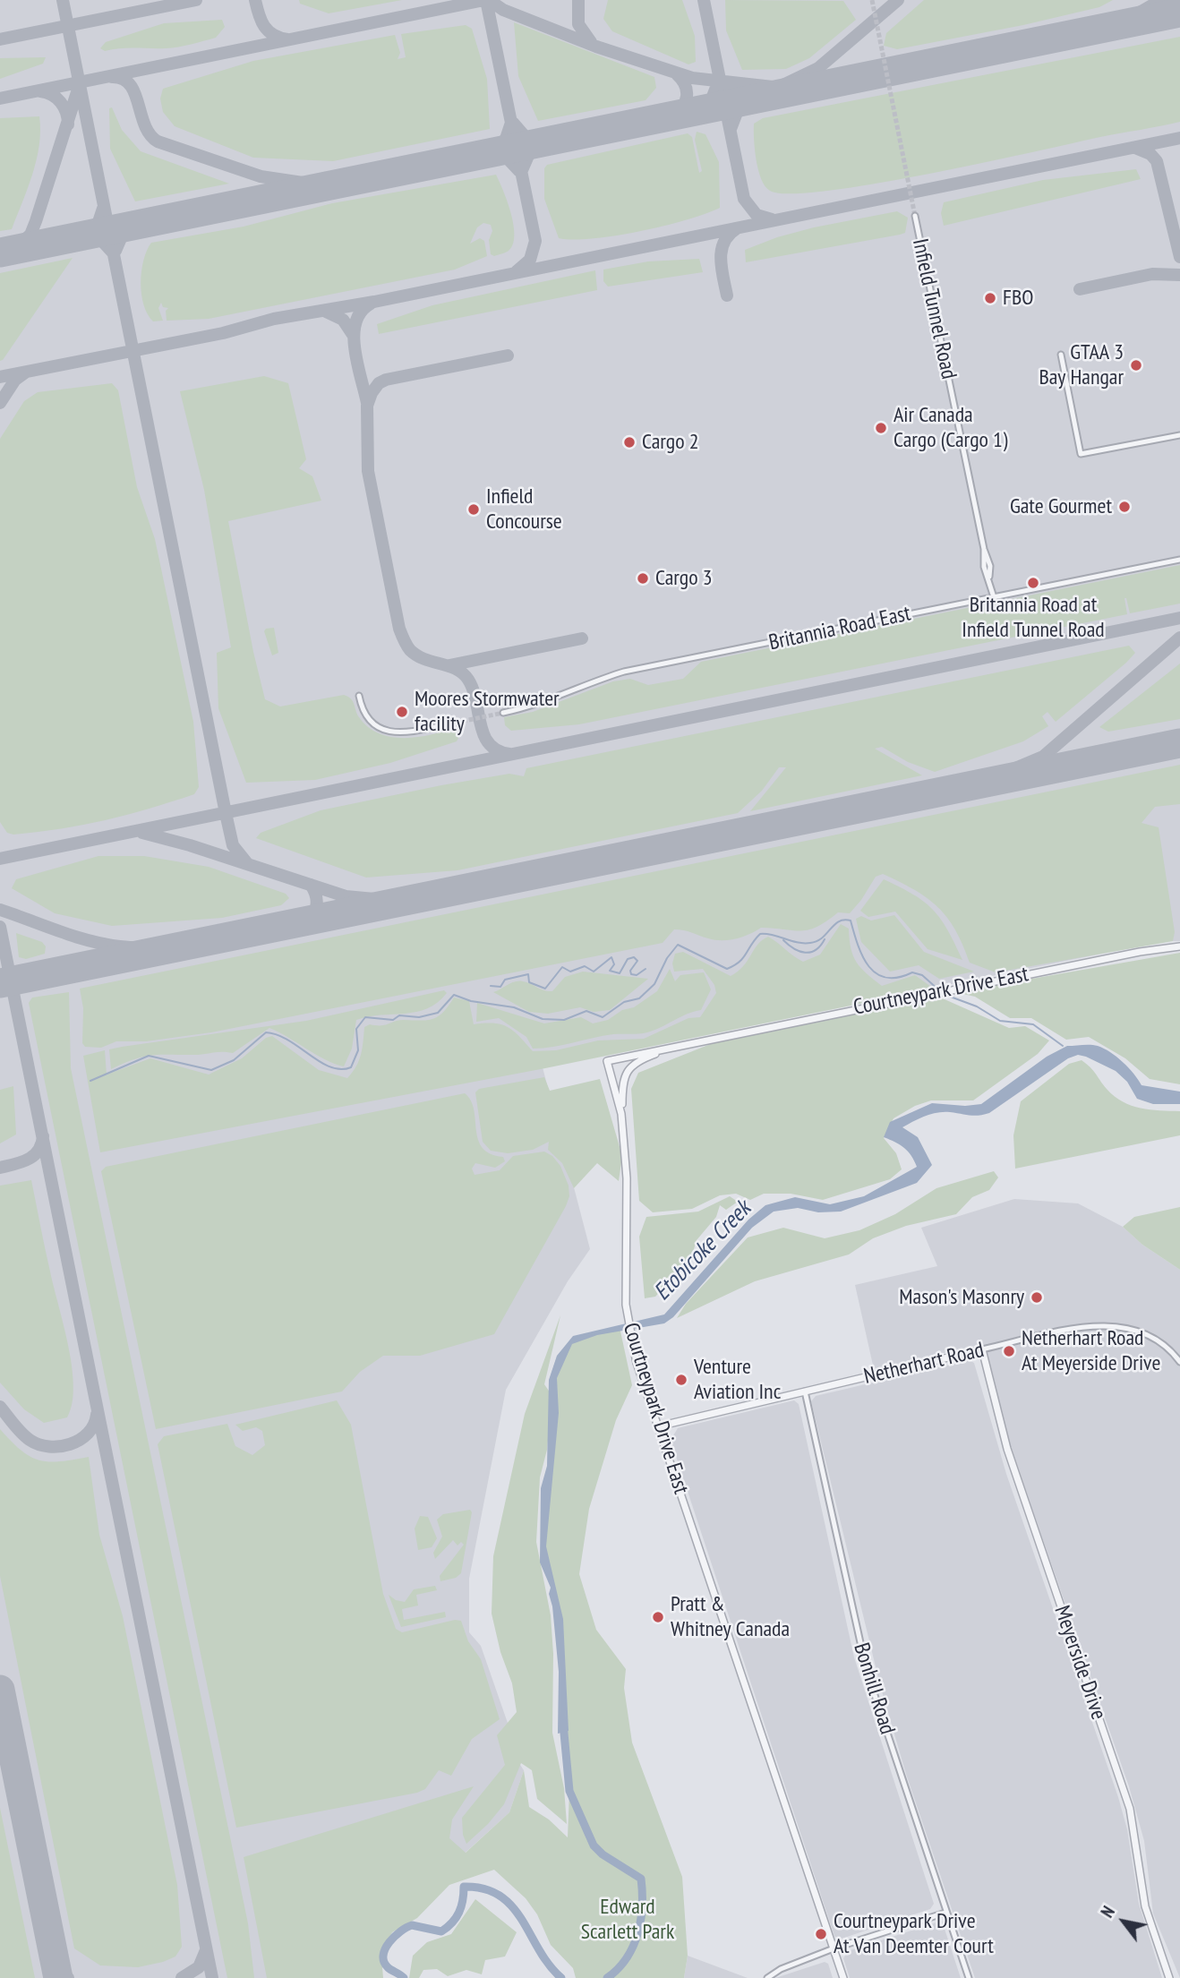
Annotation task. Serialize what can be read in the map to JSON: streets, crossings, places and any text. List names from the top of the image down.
{
  "streets": {
    "street": [
      "Infield Tunnel Road",
      "Britannia Road East",
      "Courtneypark Drive East",
      "Netherhart Road",
      "Meyerside Drive",
      "Bonhill Road"
    ]
  },
  "crossings": [
    ["Infield Tunnel Road", "Britannia Road East"],
    ["Courtneypark Drive East", "Netherhart Road"],
    ["Netherhart Road", "Meyerside Drive"],
    ["Netherhart Road", "Bonhill Road"]
  ],
  "water": ["Etobicoke Creek"],
  "parks": ["Edward Scarlett Park"],
  "places": [
    "FBO",
    "GTAA 3 Bay Hangar",
    "Air Canada Cargo (Cargo 1)",
    "Cargo 2",
    "Gate Gourmet",
    "Infield Concourse",
    "Cargo 3",
    "Britannia Road at Infield Tunnel Road",
    "Moores Stormwater facility",
    "Mason's Masonry",
    "Netherhart Road At Meyerside Drive",
    "Venture Aviation Inc",
    "Pratt & Whitney Canada",
    "Courtneypark Drive At Van Deemter Court"
  ],
  "north": "top left"
}
